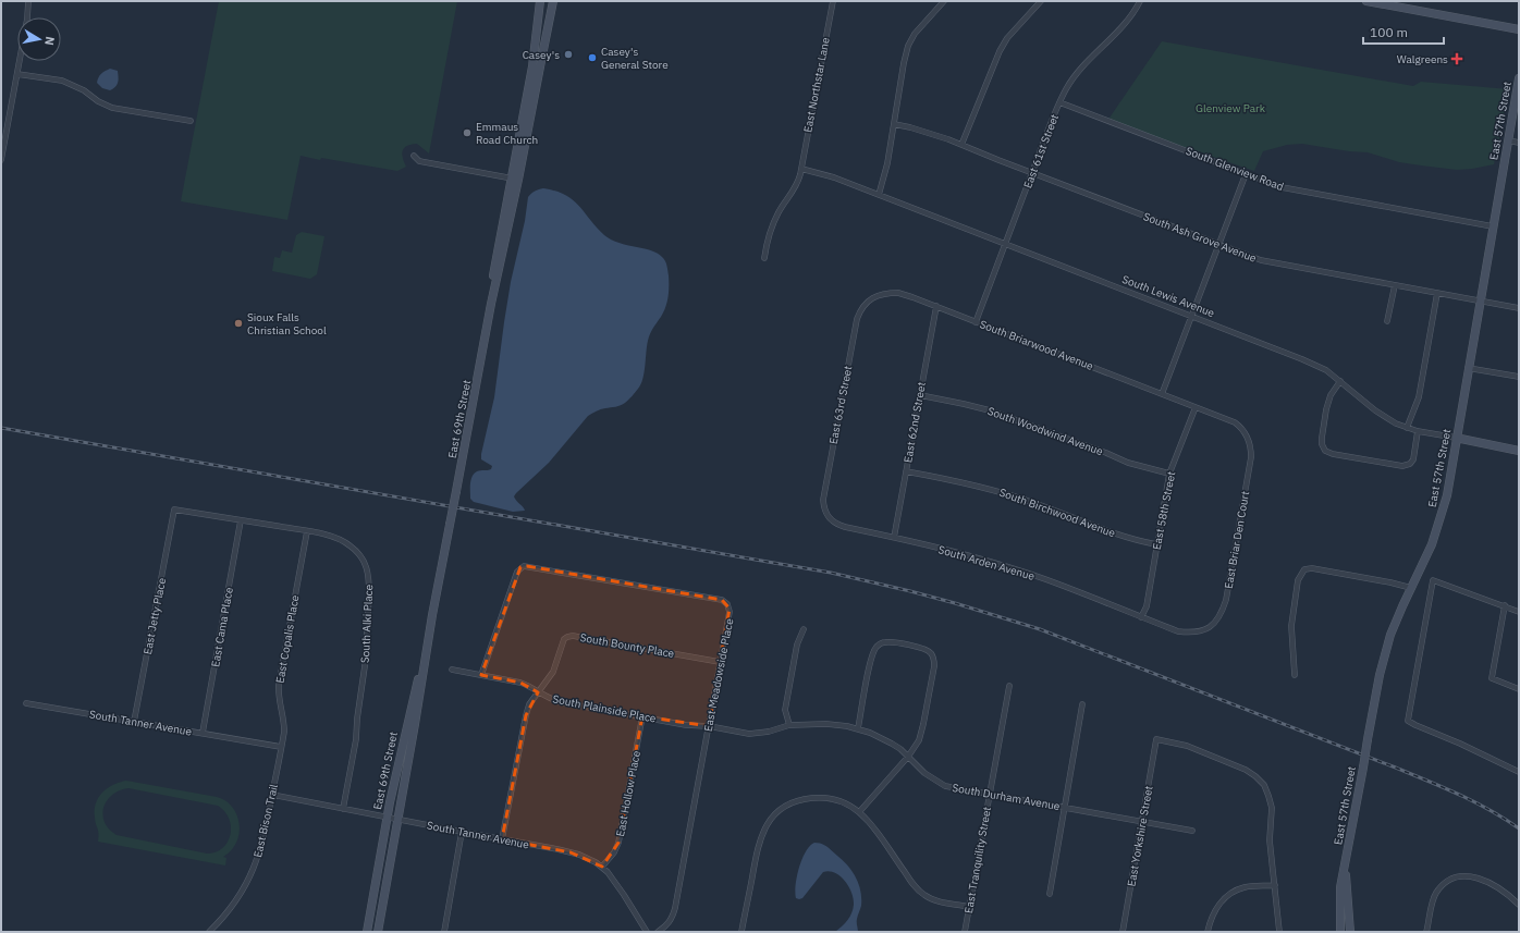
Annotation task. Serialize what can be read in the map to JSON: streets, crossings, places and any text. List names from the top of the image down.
{
  "streets": {
    "main road": ["East 57th Street", "South Lewis Avenue", "East 69th Street"],
    "street": [
      "East Northstar Lane",
      "East 61st Street",
      "South Glenview Road",
      "South Ash Grove Avenue",
      "South Briarwood Avenue",
      "East 63rd Street",
      "East 62nd Street",
      "South Woodwind Avenue",
      "East 58th Street",
      "South Birchwood Avenue",
      "East Briar Den Court",
      "South Arden Avenue",
      "East Jetty Place",
      "South Alki Place",
      "East Cama Place",
      "East Copalis Place",
      "South Bounty Place",
      "East Meadowside Place",
      "South Plainside Place",
      "South Tanner Avenue",
      "East Hollow Place",
      "South Durham Avenue",
      "East Bison Trail",
      "East Yorkshire Street",
      "East Tranquility Street"
    ]
  },
  "crossings": [
    ["East Northstar Lane", "South Lewis Avenue"],
    ["East 57th Street", "South Glenview Road"],
    ["East 57th Street", "South Ash Grove Avenue"],
    ["East 57th Street", "South Lewis Avenue"],
    ["East 61st Street", "South Glenview Road"],
    ["East 61st Street", "South Ash Grove Avenue"],
    ["East 61st Street", "South Lewis Avenue"],
    ["East 61st Street", "South Briarwood Avenue"],
    ["South Briarwood Avenue", "East 63rd Street"],
    ["South Briarwood Avenue", "East 62nd Street"],
    ["South Briarwood Avenue", "East 58th Street"],
    ["South Briarwood Avenue", "East Briar Den Court"],
    ["East 63rd Street", "South Arden Avenue"],
    ["East 69th Street", "South Tanner Avenue"],
    ["East 62nd Street", "South Woodwind Avenue"],
    ["East 62nd Street", "South Birchwood Avenue"],
    ["East 62nd Street", "South Arden Avenue"],
    ["South Woodwind Avenue", "East 58th Street"],
    ["East 58th Street", "South Birchwood Avenue"],
    ["East 58th Street", "East Briar Den Court"],
    ["East 58th Street", "South Arden Avenue"],
    ["East Briar Den Court", "South Arden Avenue"],
    ["East Jetty Place", "South Alki Place"],
    ["East Jetty Place", "South Tanner Avenue"],
    ["South Alki Place", "East Cama Place"],
    ["South Alki Place", "East Copalis Place"],
    ["South Alki Place", "South Tanner Avenue"],
    ["East Cama Place", "South Tanner Avenue"],
    ["East Copalis Place", "South Tanner Avenue"],
    ["East Copalis Place", "East Bison Trail"],
    ["South Bounty Place", "East Meadowside Place"],
    ["South Bounty Place", "South Plainside Place"],
    ["South Bounty Place", "South Tanner Avenue"],
    ["East Meadowside Place", "South Plainside Place"],
    ["East Meadowside Place", "South Durham Avenue"],
    ["South Plainside Place", "East Hollow Place"],
    ["South Plainside Place", "South Durham Avenue"],
    ["South Tanner Avenue", "East Hollow Place"],
    ["South Tanner Avenue", "East Bison Trail"],
    ["South Durham Avenue", "East Yorkshire Street"],
    ["South Durham Avenue", "East Tranquility Street"]
  ],
  "parks": ["Glenview Park"],
  "places": {
    "other": [
      "Casey's",
      "Casey's General Store",
      "Emmaus Road Church",
      "Sioux Falls Christian School"
    ],
    "health": ["Walgreens"]
  },
  "scale_bar": "100 m",
  "north": "right"
}
